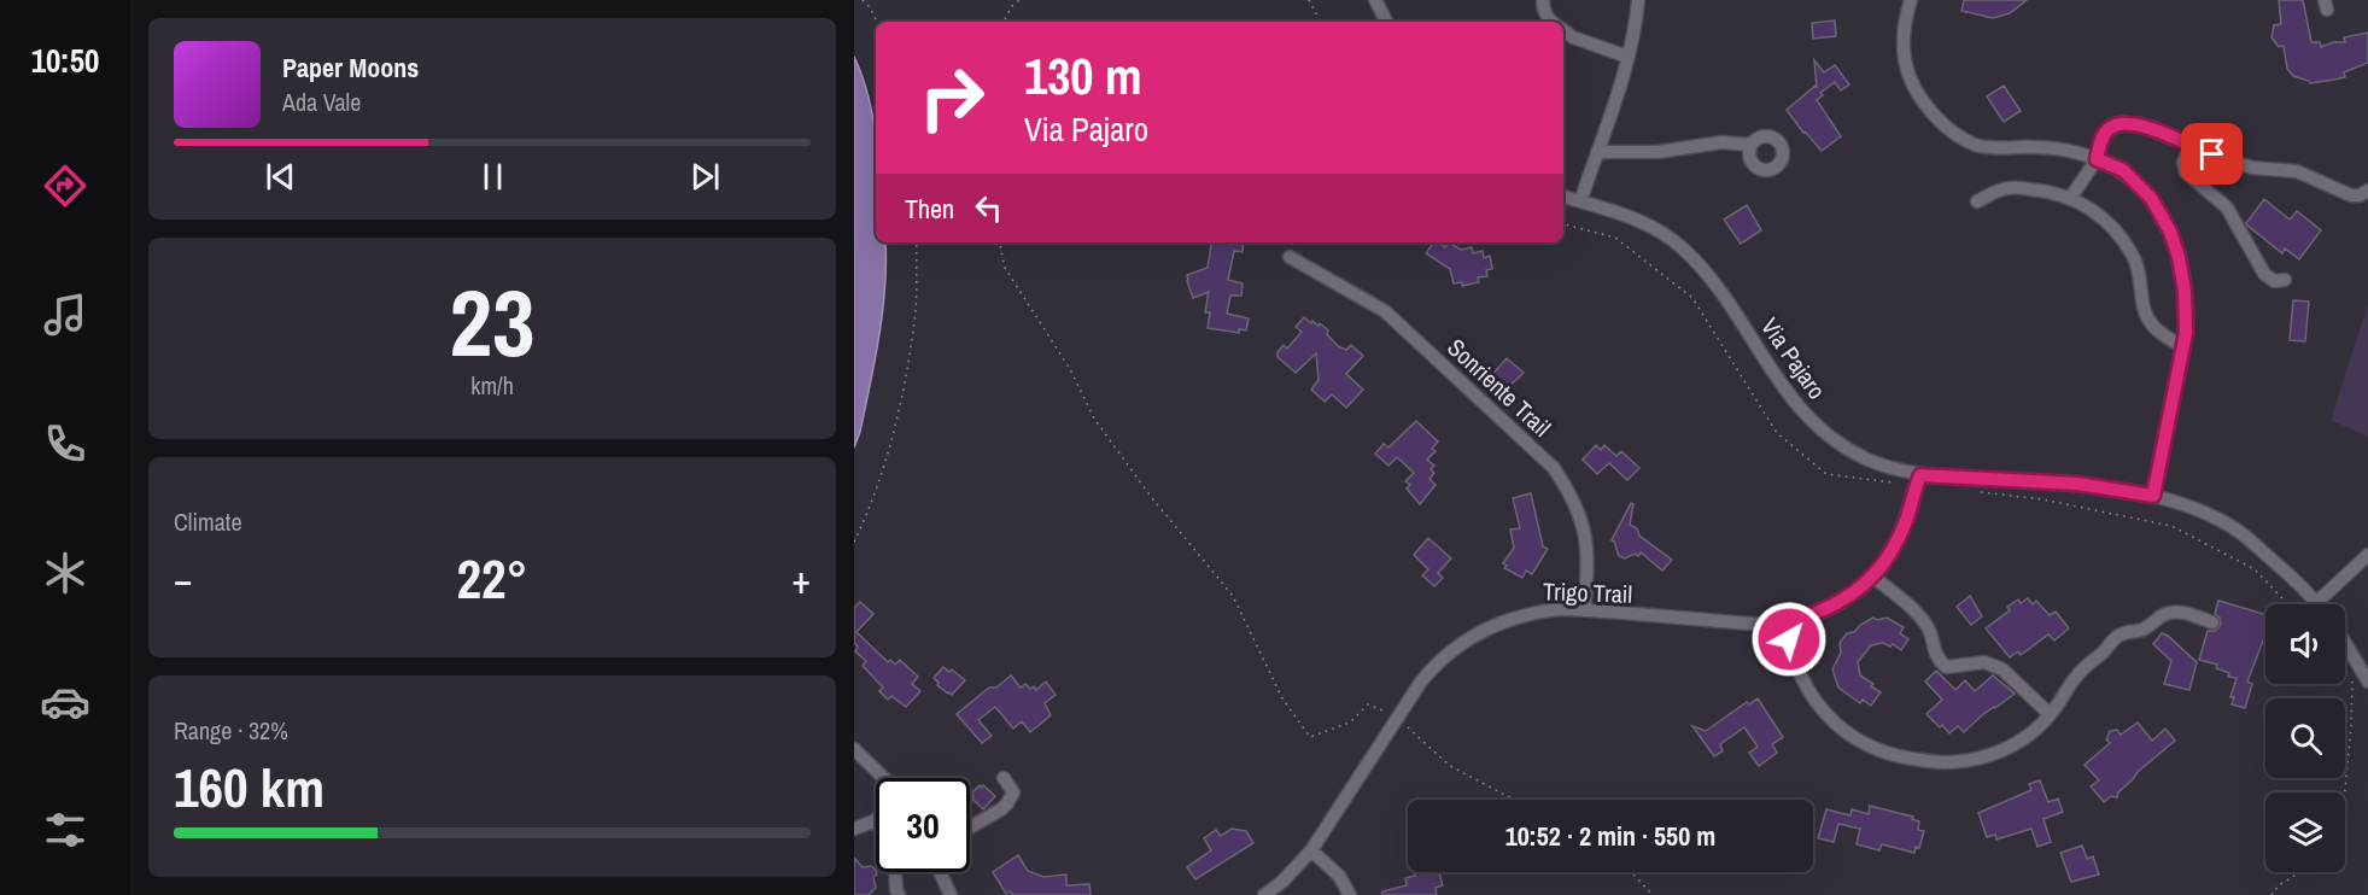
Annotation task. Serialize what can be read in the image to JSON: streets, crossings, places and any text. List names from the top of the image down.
{
  "streets": {
    "street": ["Via Pajaro", "Sonriente Trail", "Trigo Trail"]
  },
  "crossings": [
    ["Via Pajaro", "Trigo Trail"],
    ["Sonriente Trail", "Trigo Trail"]
  ],
  "page": {
    "tabs": "10:50",
    "turn": ["130 m", "Via Pajaro"],
    "song": ["Paper Moons", "Ada Vale"],
    "then": "Then",
    "tile": [
      ["23", "km/h"],
      "Climate",
      ["Range · 32%", "160 km"]
    ],
    "heat": ["−", "22°", "+"],
    "limit": "30",
    "trip": "10:52 · 2 min · 550 m"
  }
}
